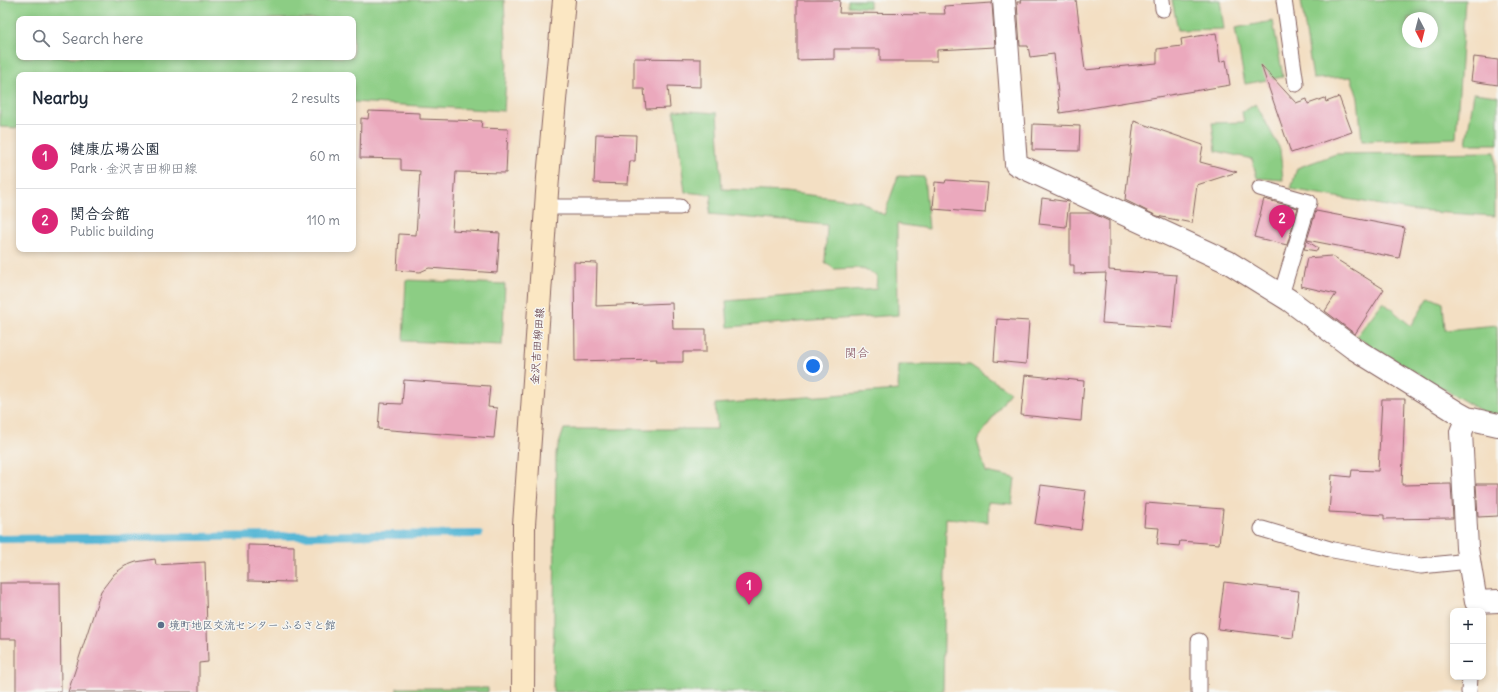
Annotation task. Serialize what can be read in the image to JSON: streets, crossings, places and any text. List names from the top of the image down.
{
  "streets": {
    "main road": ["金沢吉田柳田線"]
  },
  "districts": ["関合"],
  "places": ["境町地区交流センター ふるさと館"],
  "north": "bottom",
  "page": {
    "search": "Search here",
    "heading": ["Nearby", "2 results"],
    "list": [
      {
        "mark": "1",
        "name": "健康広場公園",
        "note": "Park · 金沢吉田柳田線",
        "value": "60 m"
      },
      {
        "mark": "2",
        "name": "関合会館",
        "note": "Public building",
        "value": "110 m"
      }
    ],
    "pins": ["2", "1"],
    "map_buttons": ["+", "−"]
  }
}
